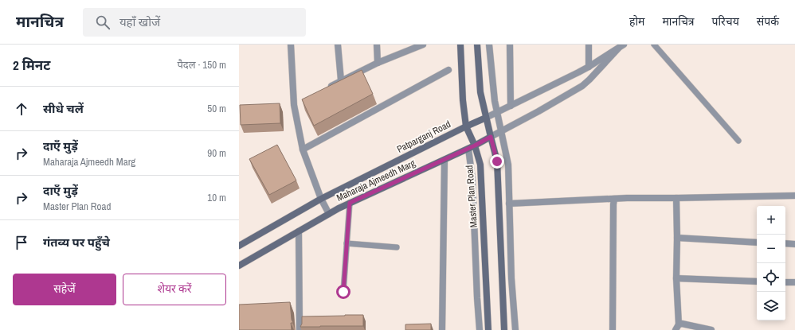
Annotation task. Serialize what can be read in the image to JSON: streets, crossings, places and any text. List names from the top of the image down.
{
  "streets": {
    "main road": ["Patparganj Road", "Maharaja Ajmeedh Marg", "Master Plan Road"]
  },
  "crossings": [
    ["Patparganj Road", "Maharaja Ajmeedh Marg"],
    ["Patparganj Road", "Master Plan Road"],
    ["Maharaja Ajmeedh Marg", "Master Plan Road"]
  ],
  "page": {
    "header": "मानचित्र",
    "search": "यहाँ खोजें",
    "nav": [
      "होम",
      "मानचित्र",
      "परिचय",
      "संपर्क"
    ],
    "heading": ["2 मिनट", "पैदल · 150 m"],
    "list": [
      ["सीधे चलें", "50 m"],
      ["दाएँ मुड़ें", "Maharaja Ajmeedh Marg", "90 m"],
      ["दाएँ मुड़ें", "Master Plan Road", "10 m"],
      "गंतव्य पर पहुँचे"
    ],
    "map_buttons": ["+", "−"],
    "buttons": ["सहेजें", "शेयर करें"]
  }
}
